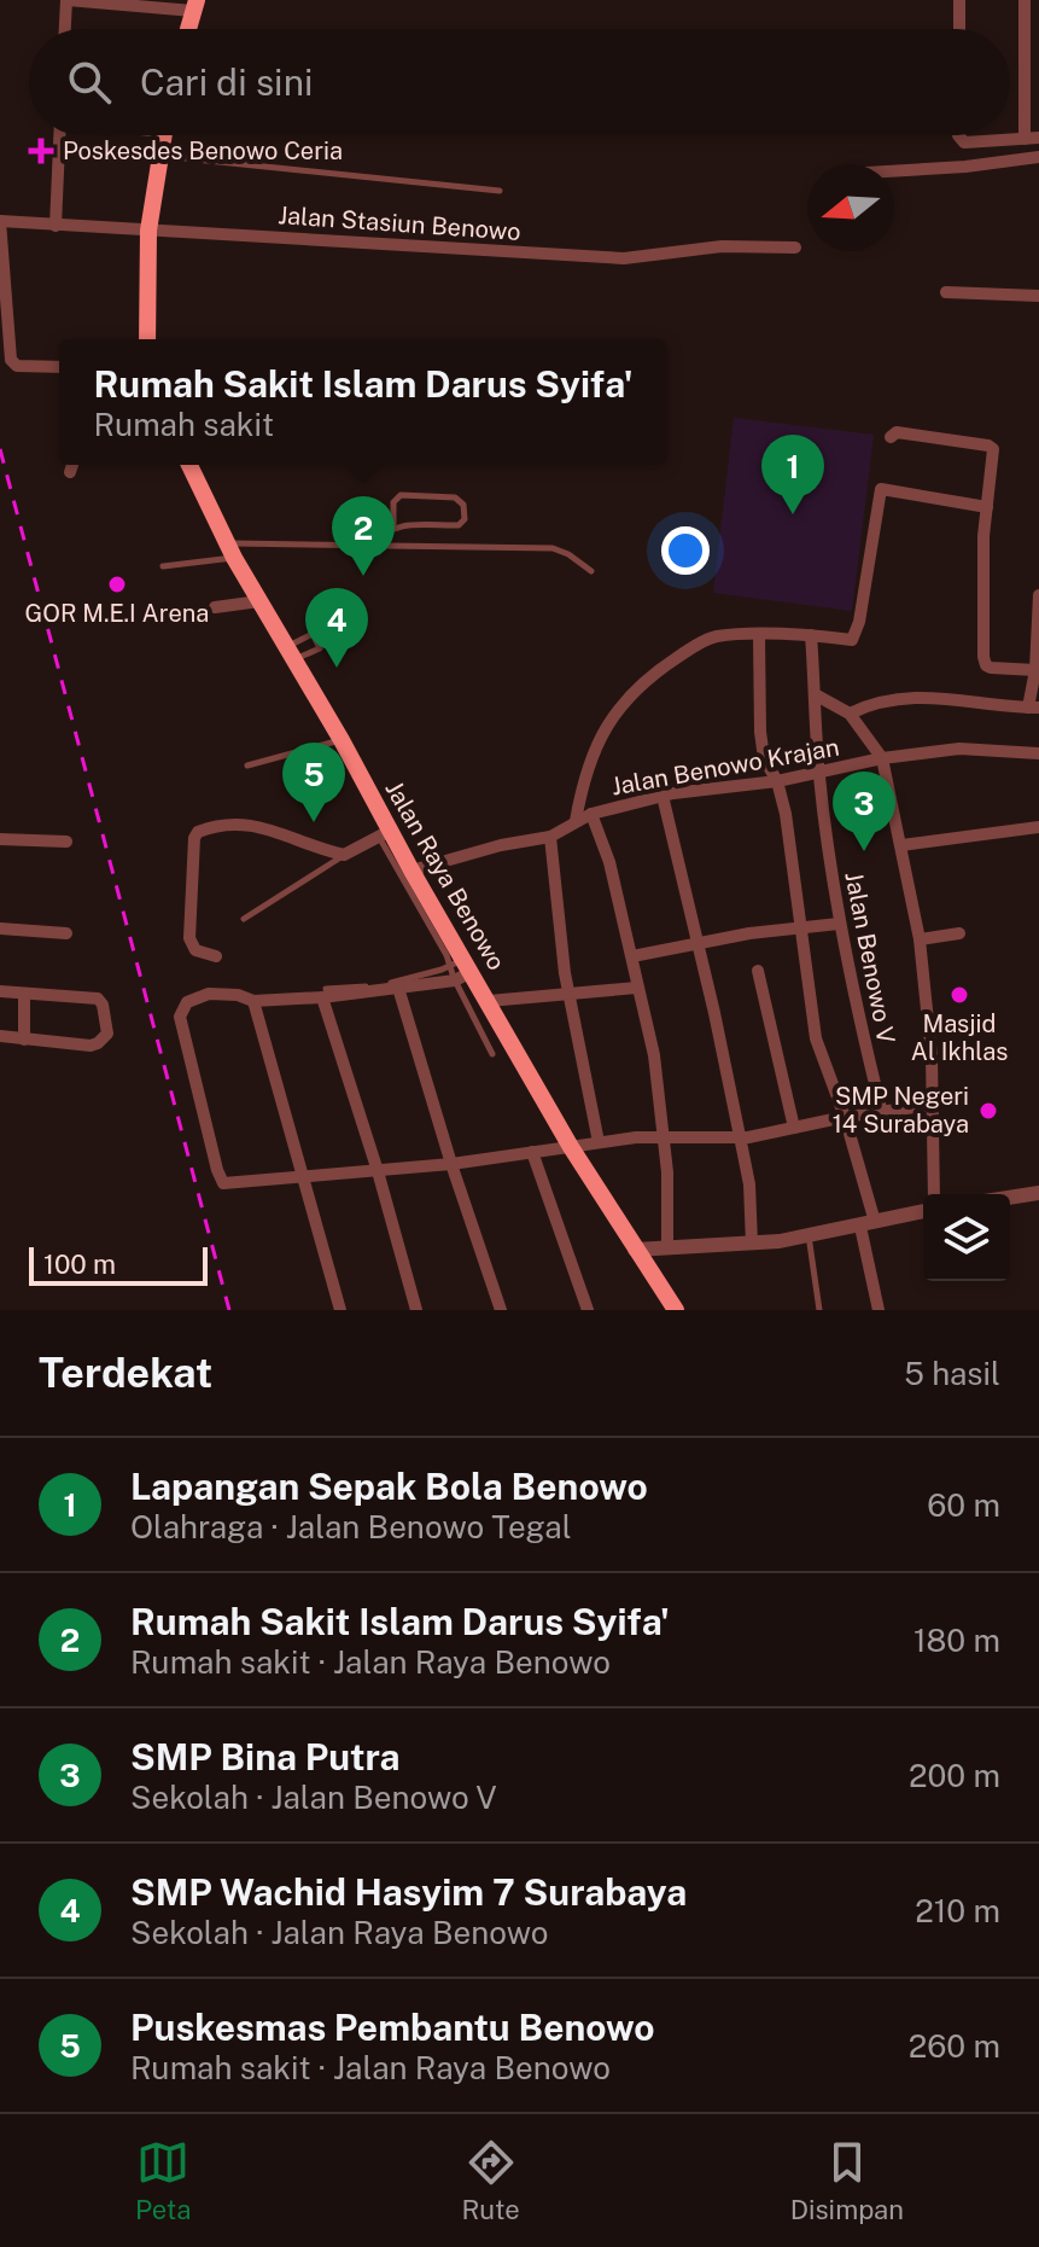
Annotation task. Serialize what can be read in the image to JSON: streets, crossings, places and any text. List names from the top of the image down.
{
  "streets": {
    "main road": ["Jalan Raya Benowo"],
    "street": ["Jalan Stasiun Benowo", "Jalan Benowo Krajan", "Jalan Benowo V"]
  },
  "crossings": [
    ["Jalan Benowo Krajan", "Jalan Raya Benowo"],
    ["Jalan Benowo Krajan", "Jalan Benowo V"]
  ],
  "places": {
    "health": ["Poskesdes Benowo Ceria"],
    "other": ["GOR M.E.I Arena", "Masjid Al Ikhlas", "SMP Negeri 14 Surabaya"]
  },
  "scale_bar": "100 m",
  "north": "left",
  "page": {
    "search": "Cari di sini",
    "popup": ["Rumah Sakit Islam Darus Syifa'", "Rumah sakit"],
    "pins": [
      "1",
      "2",
      "4",
      "5",
      "3"
    ],
    "scale": "100 m",
    "heading": ["Terdekat", "5 hasil"],
    "list": [
      {
        "mark": "1",
        "name": "Lapangan Sepak Bola Benowo",
        "note": "Olahraga · Jalan Benowo Tegal",
        "value": "60 m"
      },
      {
        "mark": "2",
        "name": "Rumah Sakit Islam Darus Syifa'",
        "note": "Rumah sakit · Jalan Raya Benowo",
        "value": "180 m"
      },
      {
        "mark": "3",
        "name": "SMP Bina Putra",
        "note": "Sekolah · Jalan Benowo V",
        "value": "200 m"
      },
      {
        "mark": "4",
        "name": "SMP Wachid Hasyim 7 Surabaya",
        "note": "Sekolah · Jalan Raya Benowo",
        "value": "210 m"
      },
      {
        "mark": "5",
        "name": "Puskesmas Pembantu Benowo",
        "note": "Rumah sakit · Jalan Raya Benowo",
        "value": "260 m"
      }
    ],
    "nav": ["Peta", "Rute", "Disimpan"]
  }
}
